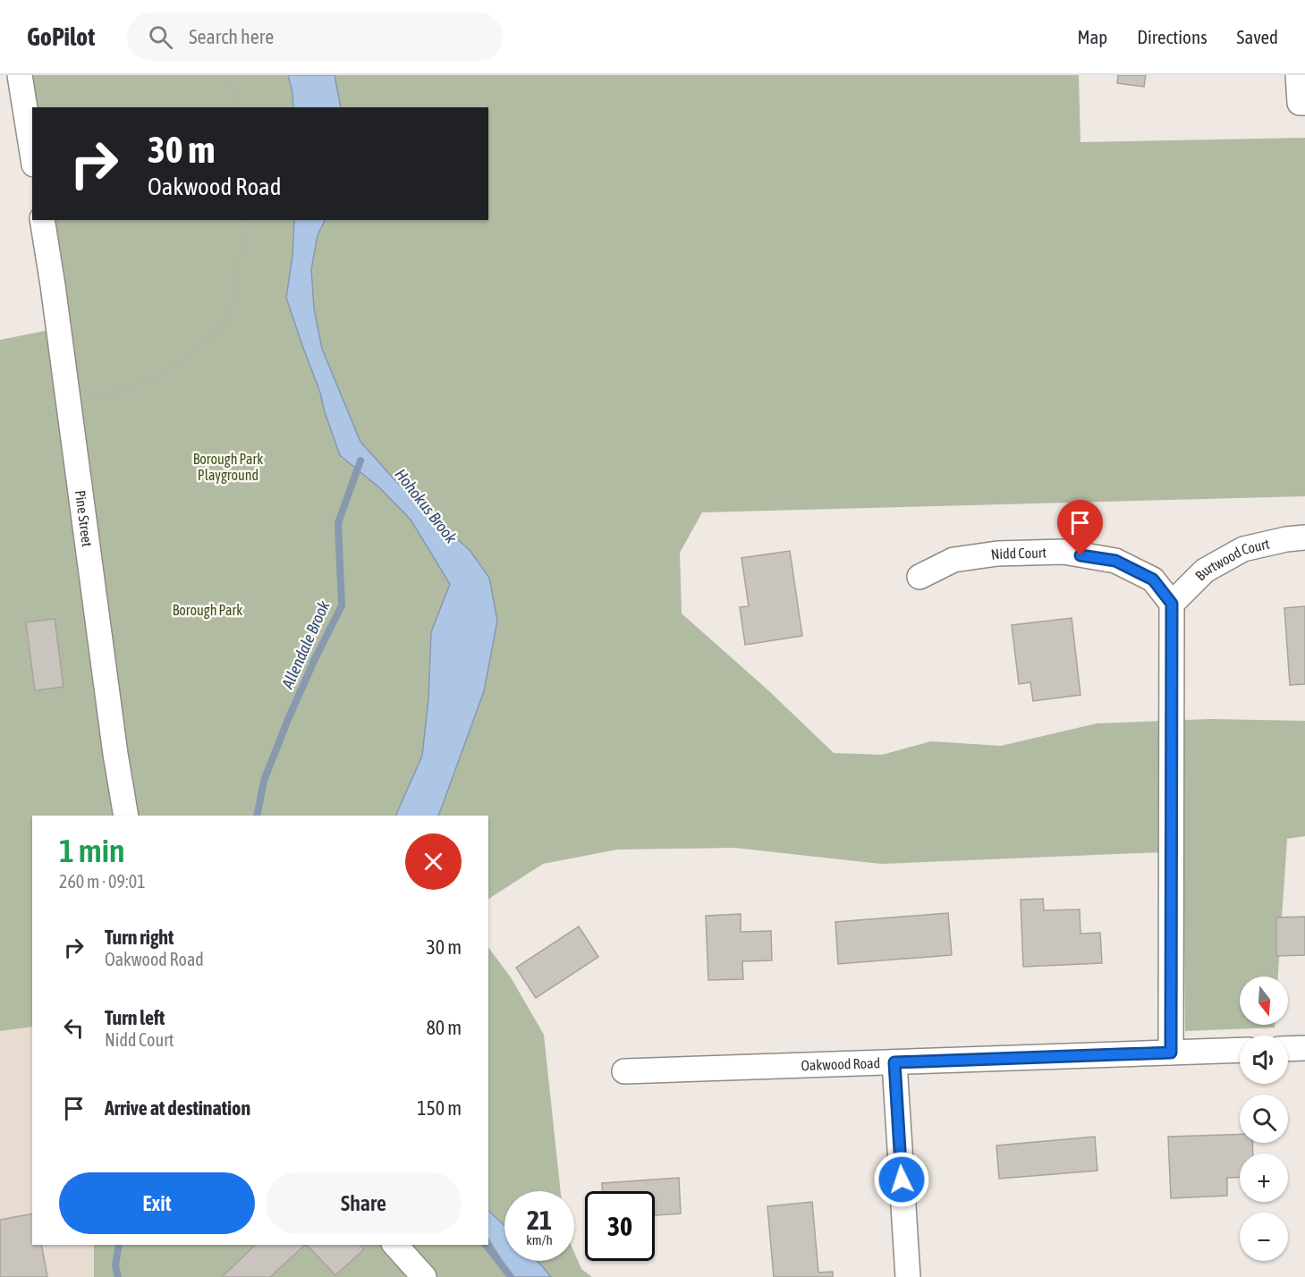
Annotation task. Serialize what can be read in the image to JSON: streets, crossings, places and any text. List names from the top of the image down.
{
  "streets": {
    "street": [
      "Pine Street",
      "Nidd Court",
      "Burtwood Court",
      "Oakwood Road"
    ]
  },
  "crossings": [
    ["Nidd Court", "Burtwood Court"]
  ],
  "water": ["Hohokus Brook", "Allendale Brook"],
  "parks": ["Borough Park Playground", "Borough Park"],
  "north": "bottom",
  "page": {
    "header": "GoPilot",
    "search": "Search here",
    "nav": ["Map", "Directions", "Saved"],
    "turn": ["30 m", "Oakwood Road"],
    "heading": ["1 min", "260 m · 09:01"],
    "list": [
      {
        "name": "Turn right",
        "note": "Oakwood Road",
        "value": "30 m"
      },
      {
        "name": "Turn left",
        "note": "Nidd Court",
        "value": "80 m"
      },
      {
        "name": "Arrive at destination",
        "value": "150 m"
      }
    ],
    "map_buttons": ["+", "−"],
    "buttons": ["Exit", "Share"],
    "speed": "21 km/h",
    "limit": "30"
  }
}
